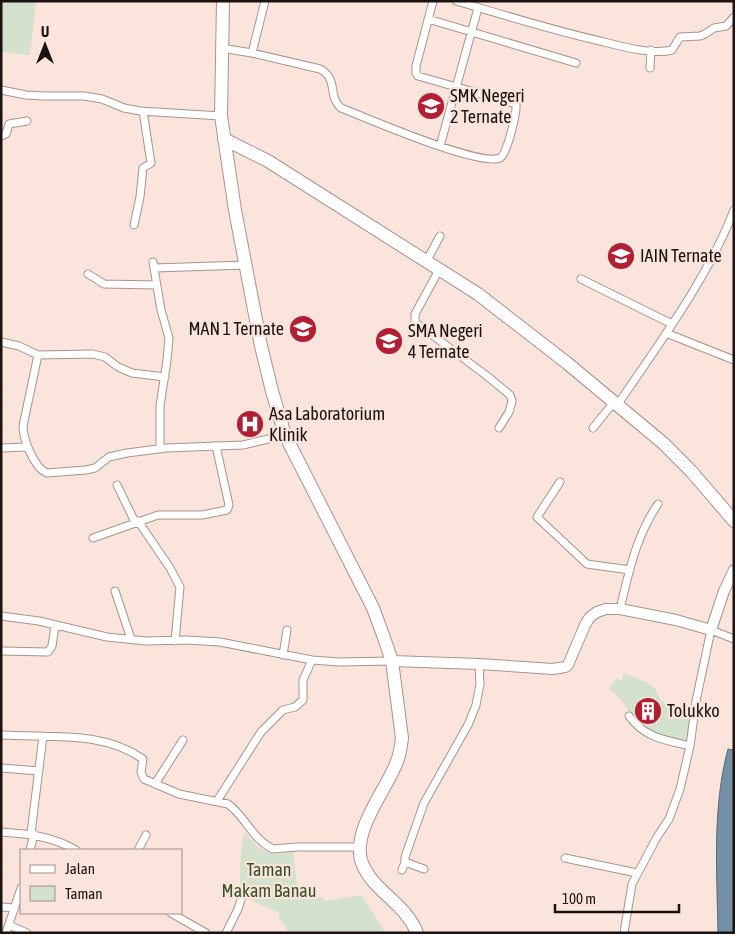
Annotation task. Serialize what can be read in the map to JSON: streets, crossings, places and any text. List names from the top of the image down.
{
  "parks": ["Taman Makam Banau"],
  "places": {
    "school or university": [
      "SMK Negeri 2 Ternate",
      "IAIN Ternate",
      "MAN 1 Ternate",
      "SMA Negeri 4 Ternate"
    ],
    "hospital": ["Asa Laboratorium Klinik"],
    "building": ["Tolukko"]
  },
  "legend": ["Jalan", "Taman"],
  "scale_bar": "100 m",
  "north": "top"
}
